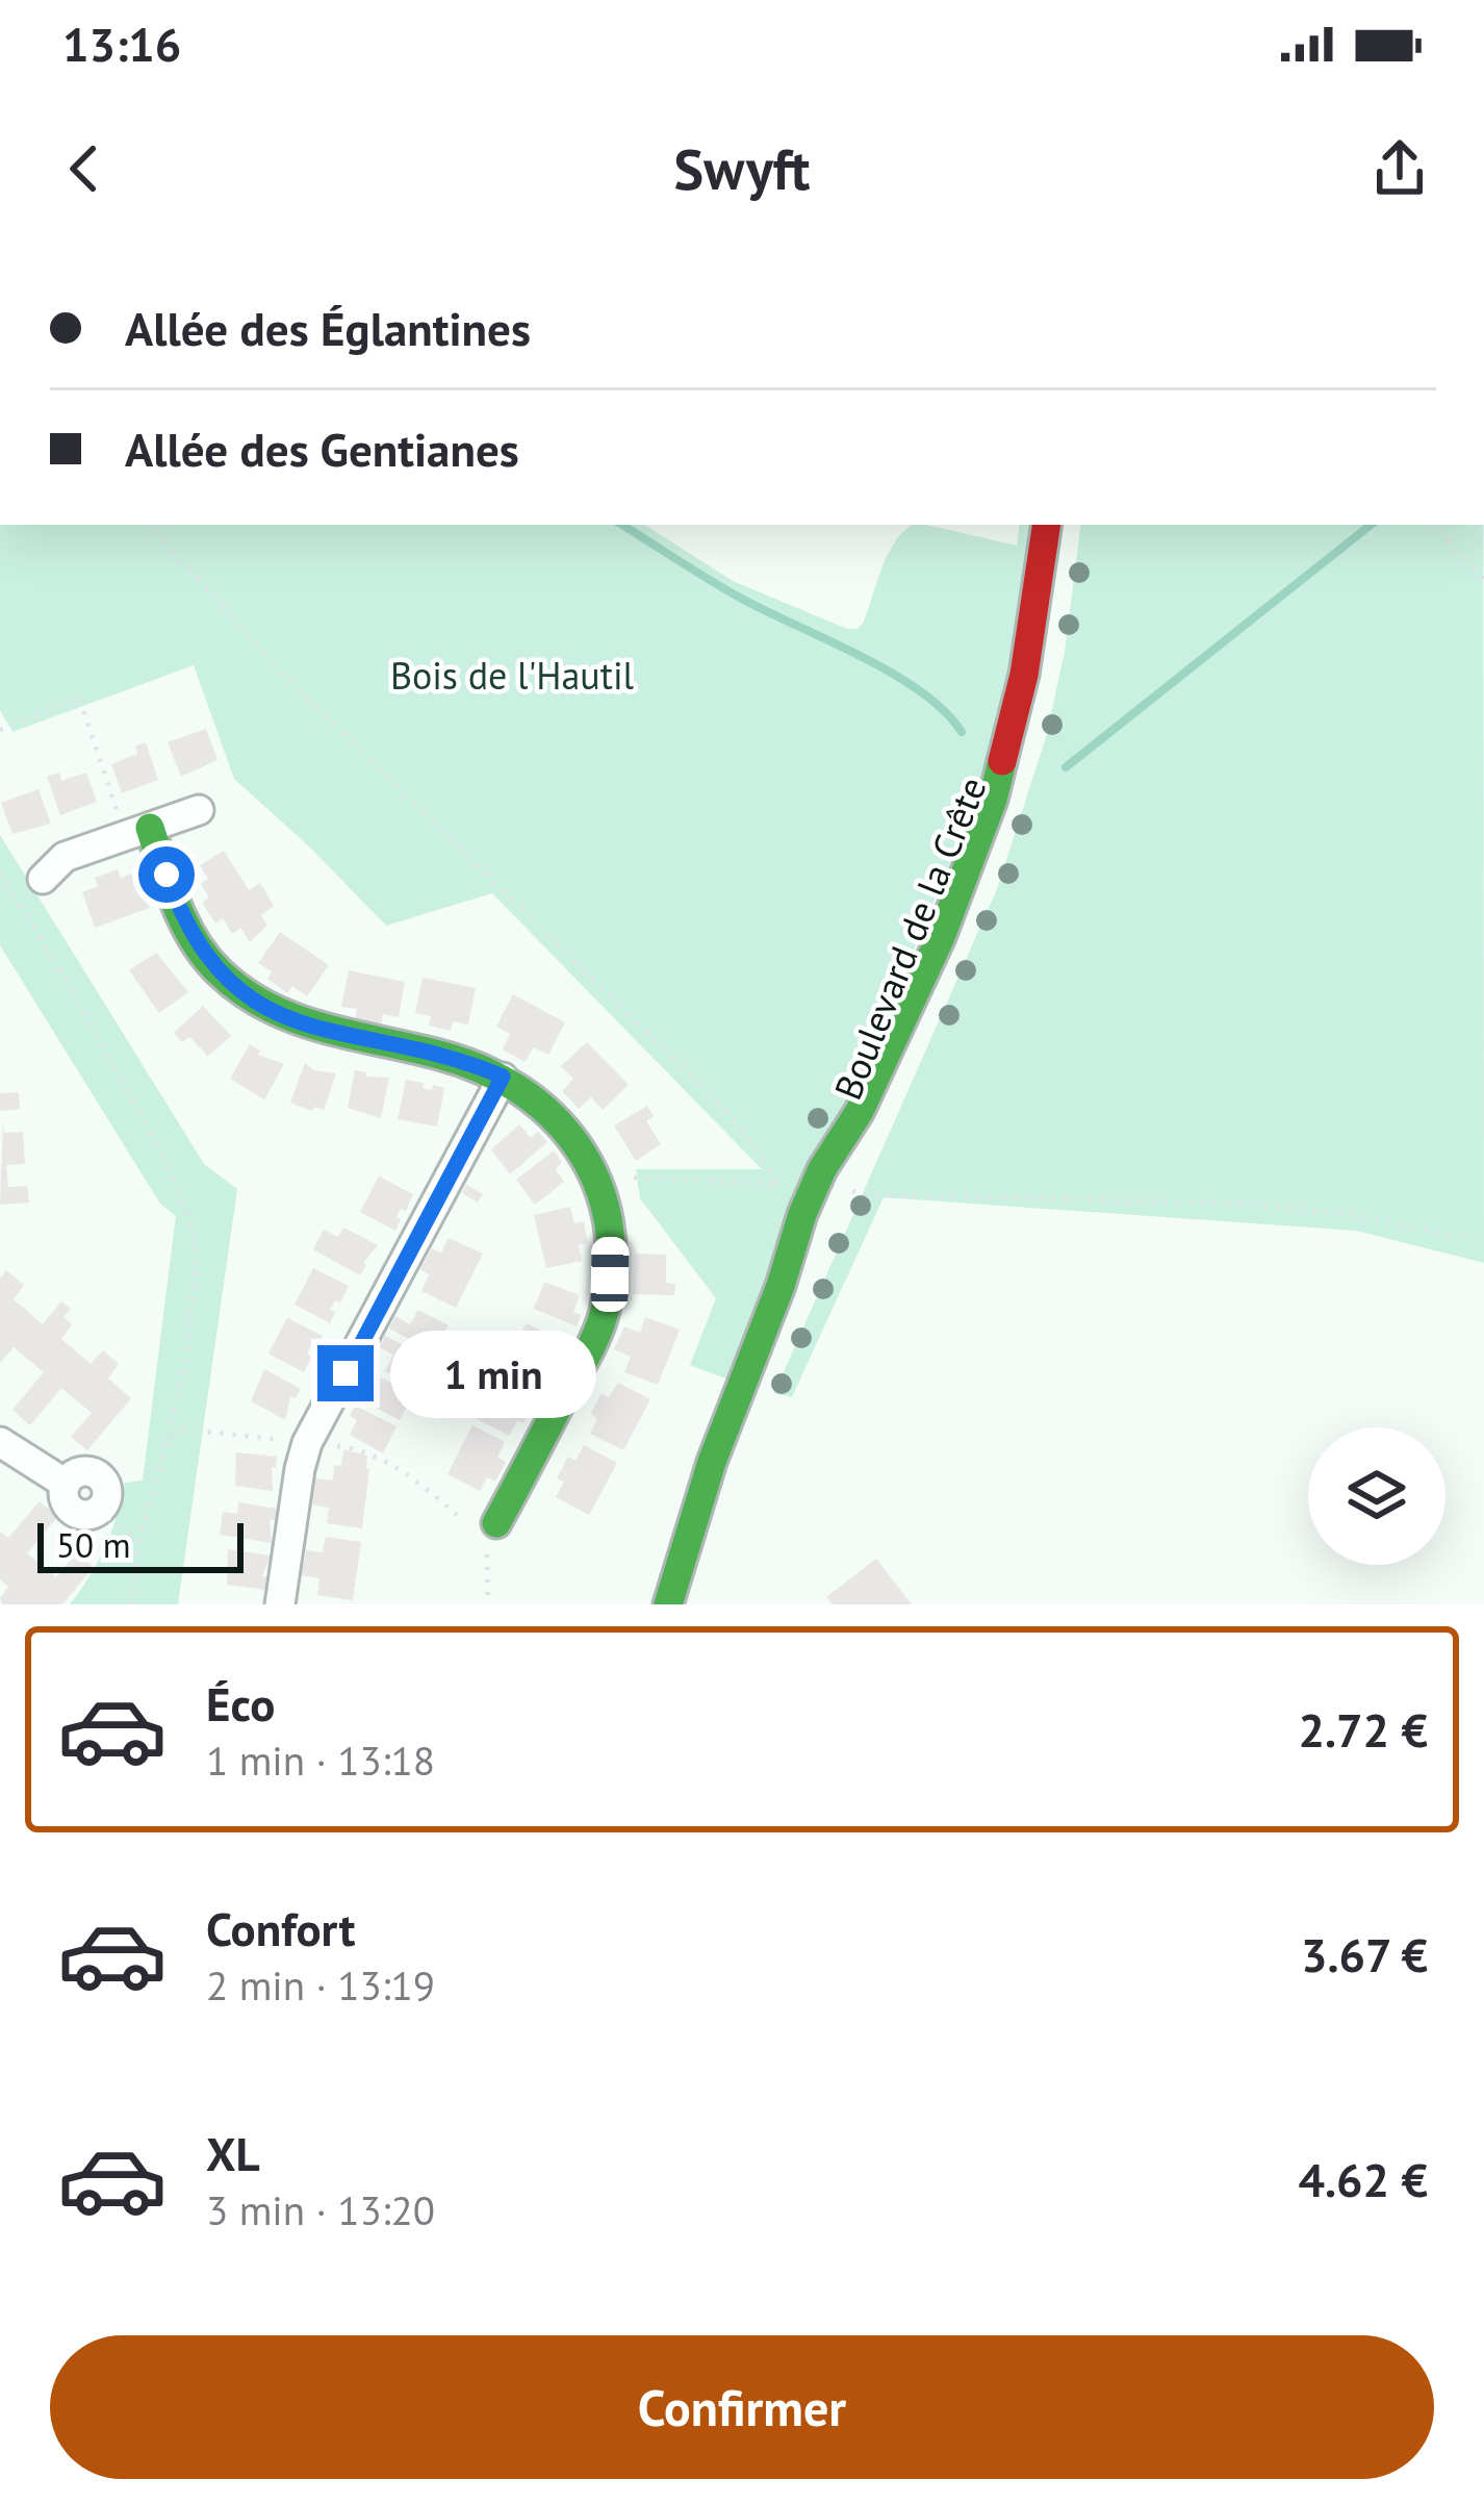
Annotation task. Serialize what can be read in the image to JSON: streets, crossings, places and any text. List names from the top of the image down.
{
  "streets": {
    "street": ["Boulevard de la Crête"]
  },
  "parks": ["Bois de l'Hautil"],
  "scale_bar": "50 m",
  "page": {
    "status": "13:16",
    "header": "Swyft",
    "banner": ["Allée des Églantines", "Allée des Gentianes"],
    "bubble": "1 min",
    "scale": "50 m",
    "list": [
      {
        "name": "Éco",
        "note": "1 min · 13:18",
        "value": "2.72 €"
      },
      {
        "name": "Confort",
        "note": "2 min · 13:19",
        "value": "3.67 €"
      },
      {
        "name": "XL",
        "note": "3 min · 13:20",
        "value": "4.62 €"
      }
    ],
    "buttons": "Confirmer"
  }
}
